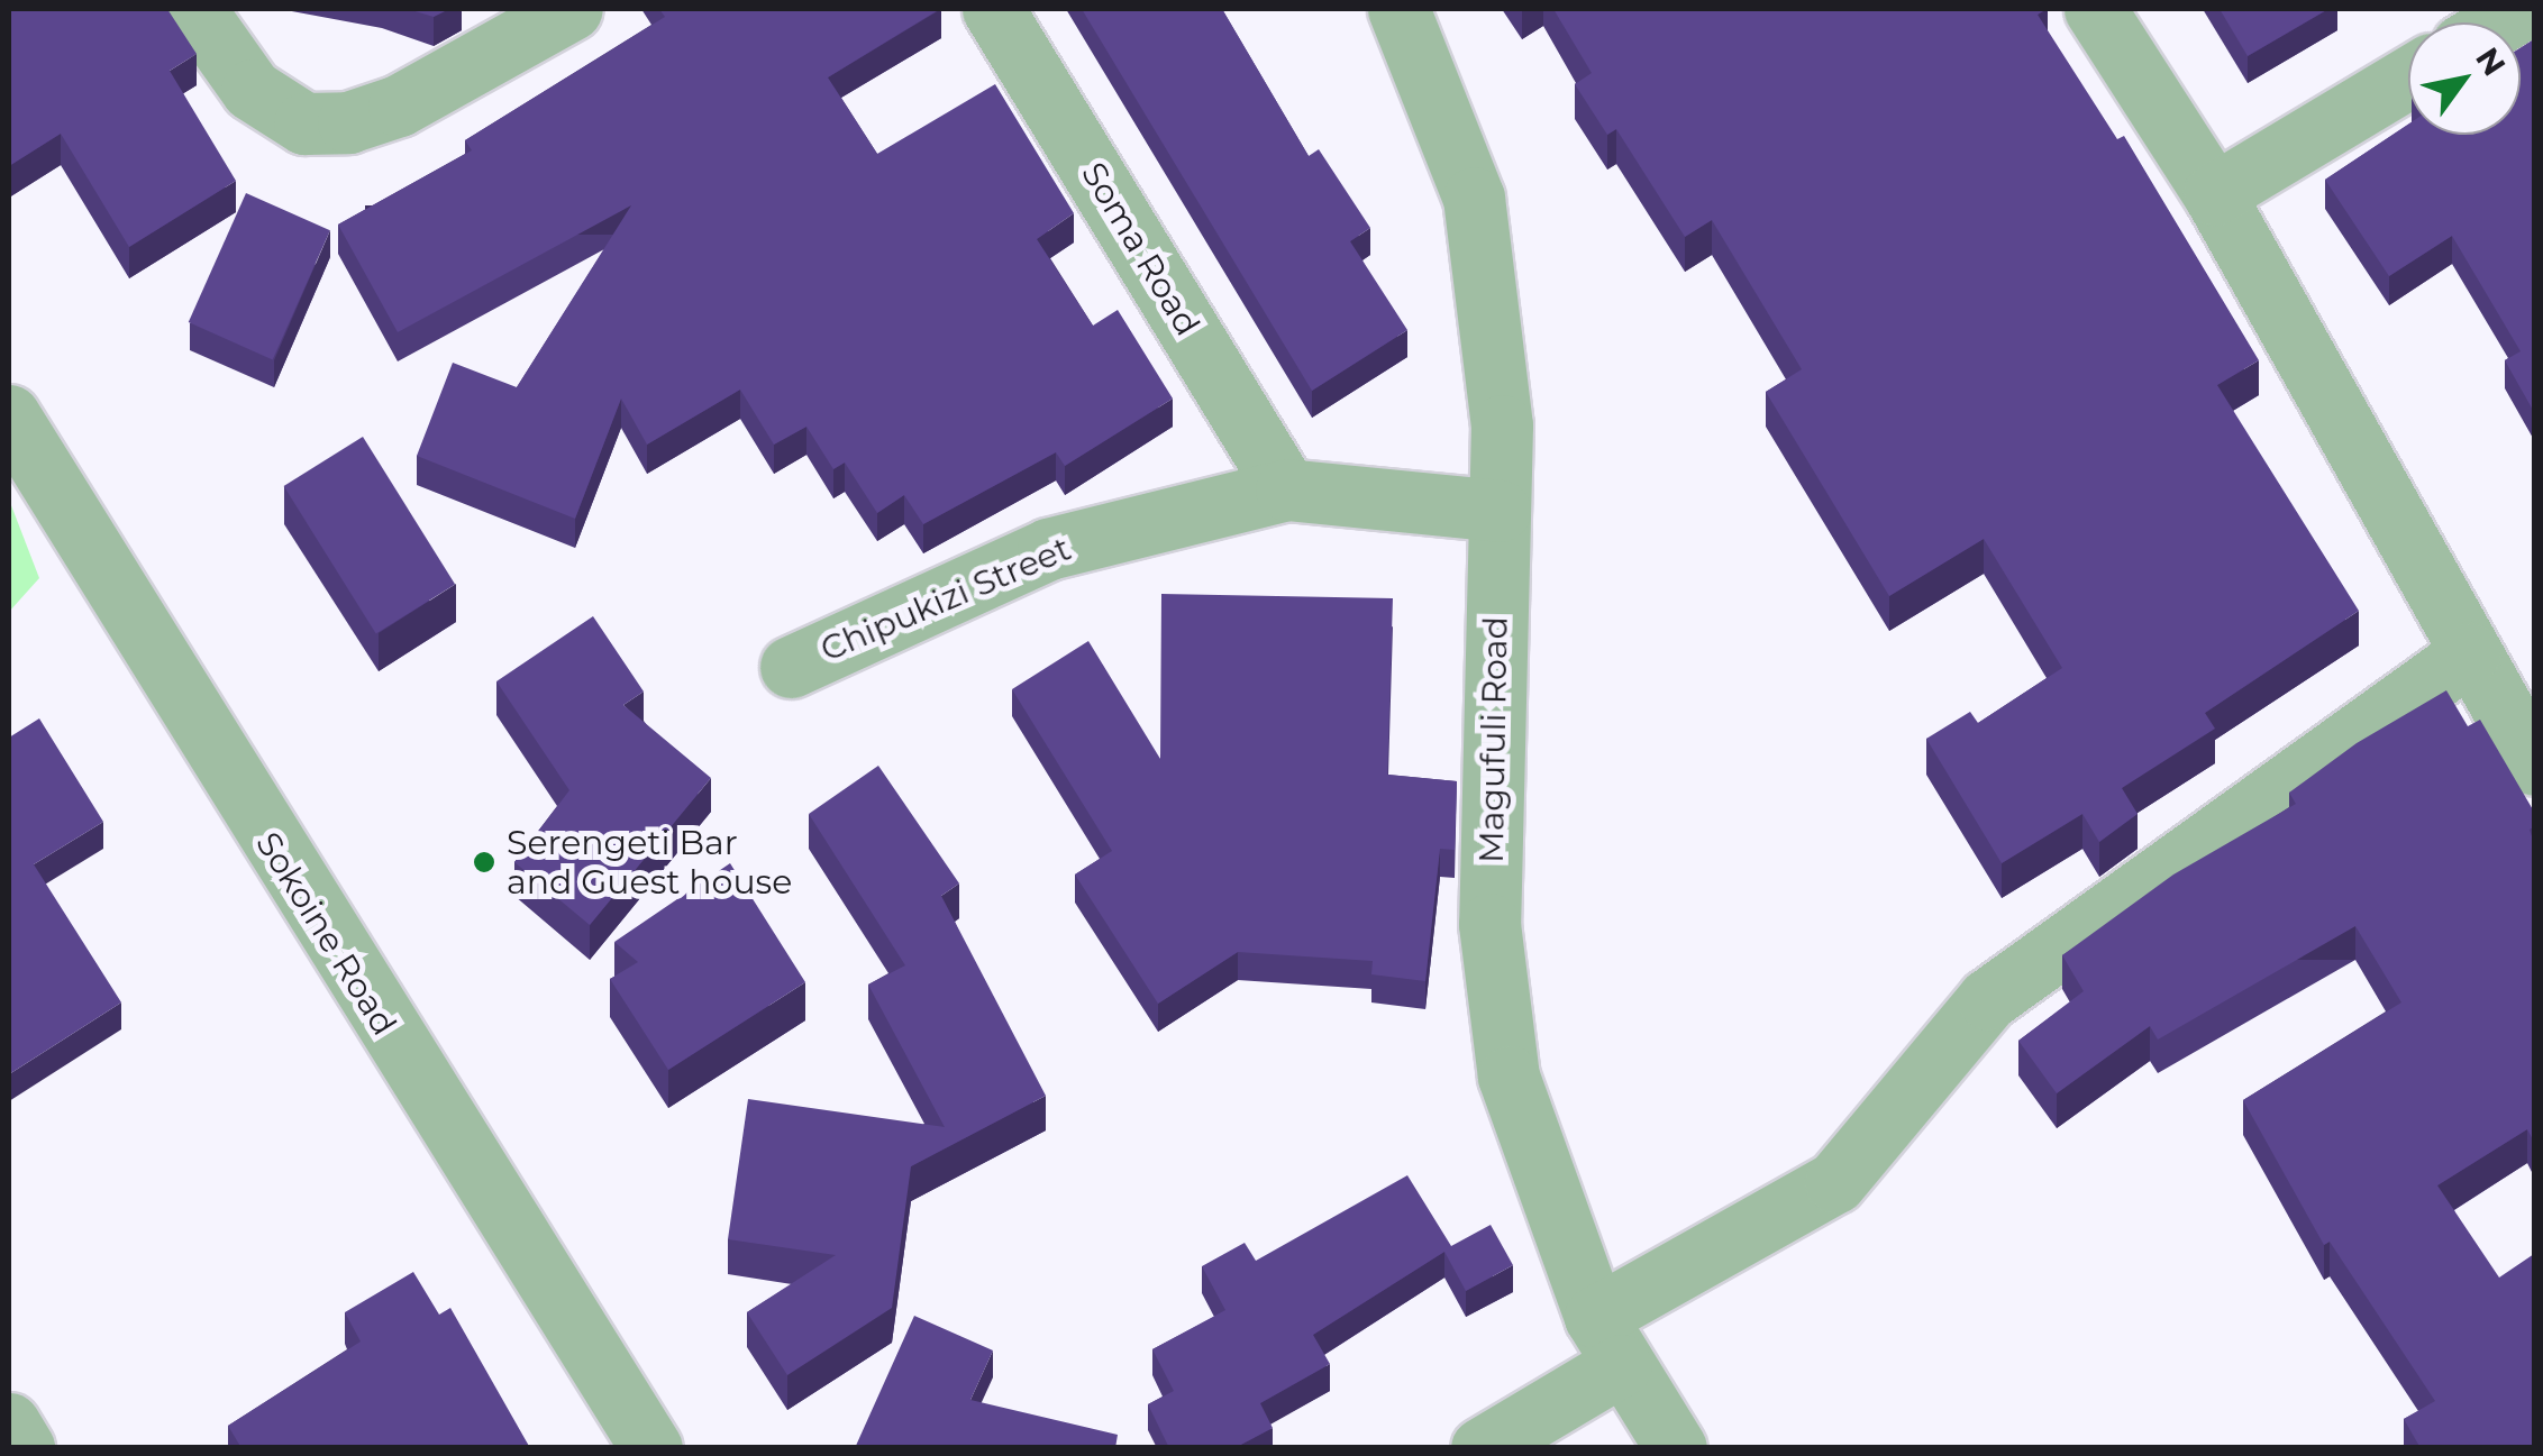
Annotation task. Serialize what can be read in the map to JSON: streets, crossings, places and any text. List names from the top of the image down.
{
  "streets": {
    "street": [
      "Soma Road",
      "Chipukizi Street",
      "Magufuli Road",
      "Sokoine Road"
    ]
  },
  "crossings": [
    ["Soma Road", "Chipukizi Street"],
    ["Chipukizi Street", "Magufuli Road"]
  ],
  "places": ["Serengeti Bar and Guest house"],
  "north": "top right"
}
